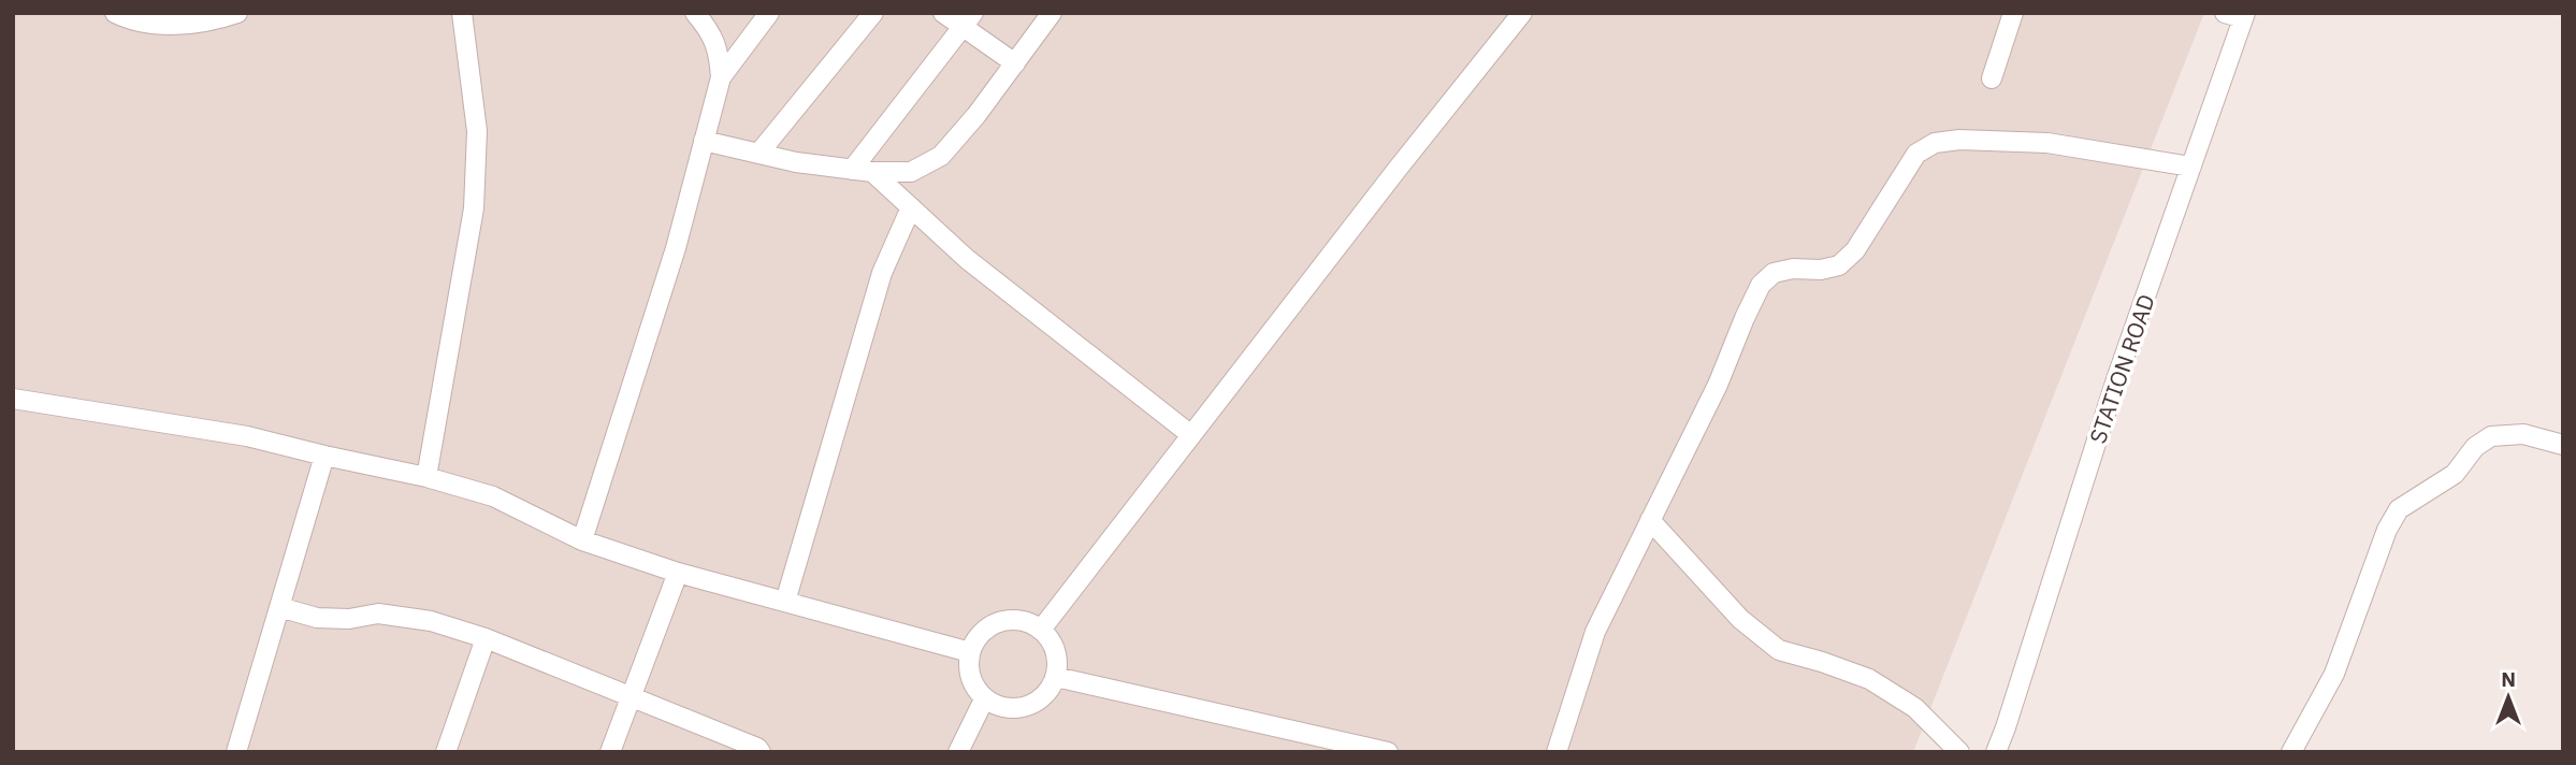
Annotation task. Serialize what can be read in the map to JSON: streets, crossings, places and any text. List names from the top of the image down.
{
  "streets": {
    "street": ["STATION ROAD"]
  },
  "north": "top"
}
